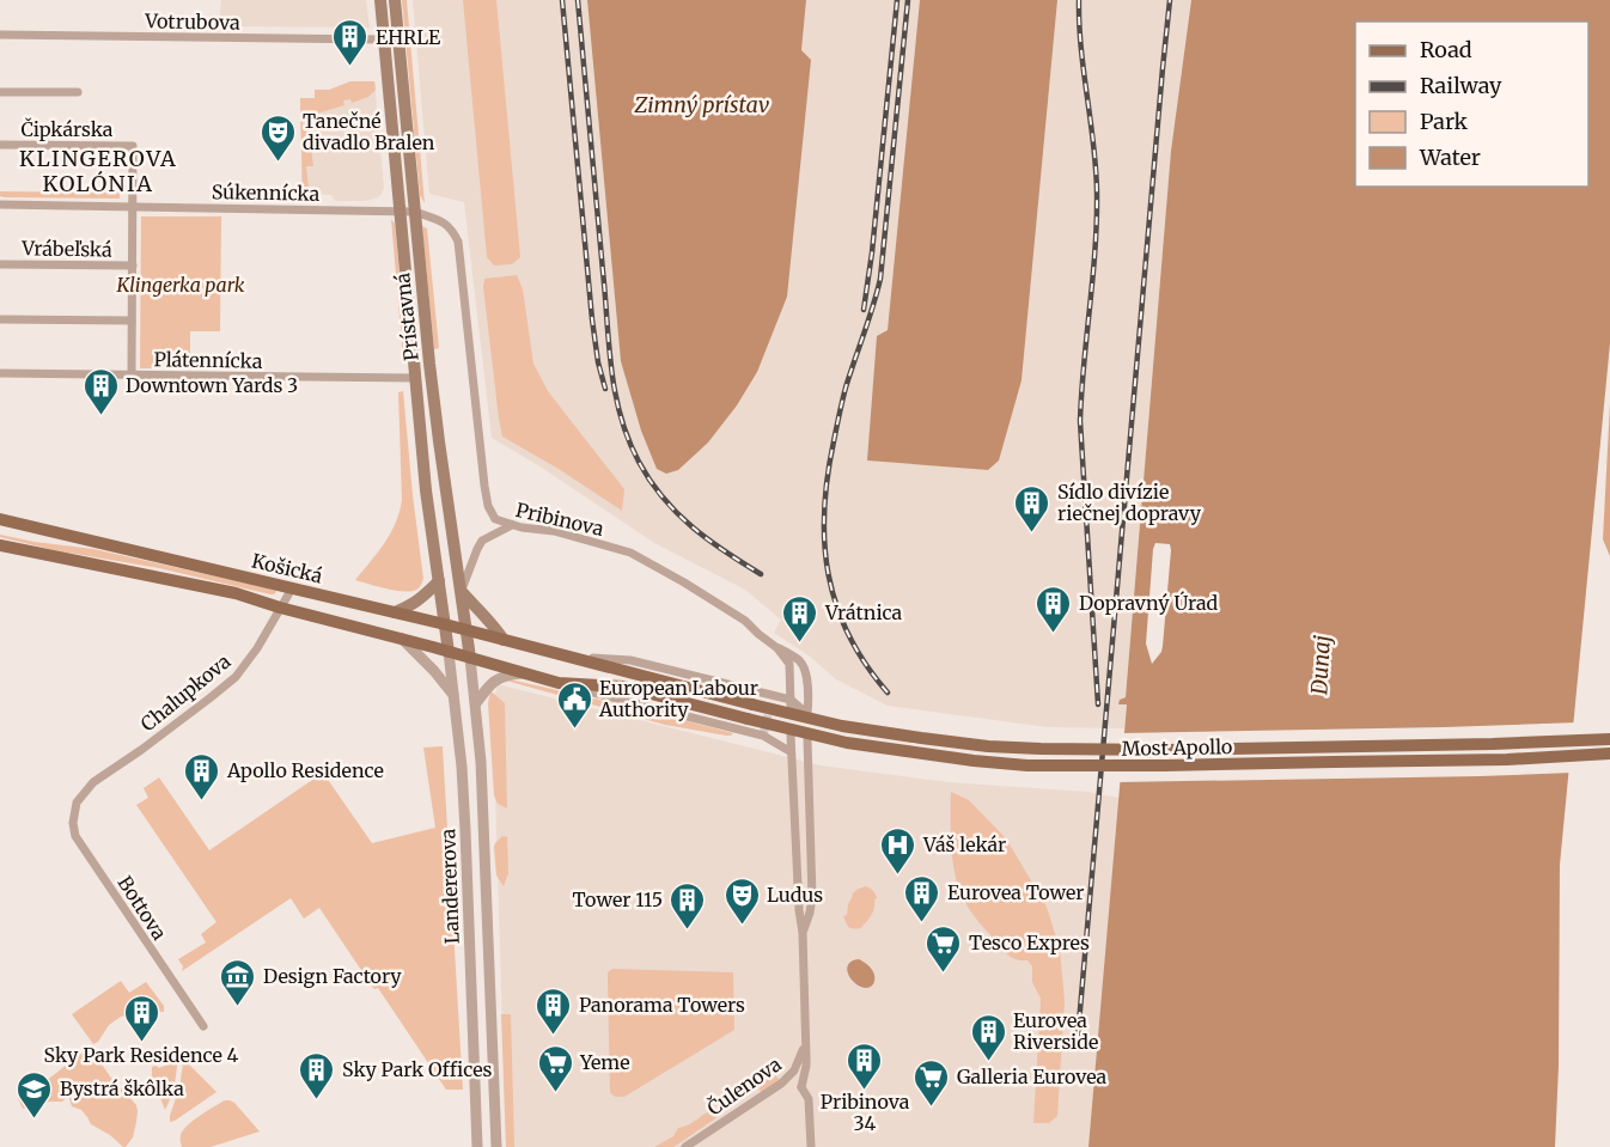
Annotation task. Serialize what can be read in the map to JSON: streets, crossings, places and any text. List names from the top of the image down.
{
  "streets": {
    "main road": [
      "Prístavná",
      "Košická",
      "Most Apollo",
      "Landererova"
    ],
    "street": [
      "Votrubova",
      "Čipkárska",
      "Súkennícka",
      "Vrábeľská",
      "Plátennícka",
      "Pribinova",
      "Chalupkova",
      "Bottova",
      "Čulenova"
    ]
  },
  "crossings": [
    ["Votrubova", "Prístavná"],
    ["Čipkárska", "Súkennícka"],
    ["Súkennícka", "Prístavná"],
    ["Súkennícka", "Pribinova"],
    ["Prístavná", "Plátennícka"],
    ["Prístavná", "Pribinova"],
    ["Prístavná", "Košická"],
    ["Prístavná", "Landererova"],
    ["Pribinova", "Košická"],
    ["Košická", "Chalupkova"],
    ["Košická", "Most Apollo"],
    ["Košická", "Landererova"],
    ["Chalupkova", "Bottova"]
  ],
  "districts": ["KLINGEROVA KOLÓNIA"],
  "water": ["Zimný prístav", "Dunaj"],
  "parks": ["Klingerka park"],
  "places": {
    "building": [
      "EHRLE",
      "Downtown Yards 3",
      "Sídlo divízie riečnej dopravy",
      "Dopravný Úrad",
      "Vrátnica",
      "Apollo Residence",
      "Eurovea Tower",
      "Tower 115",
      "Panorama Towers",
      "Sky Park Residence 4",
      "Eurovea Riverside",
      "Pribinova 34",
      "Sky Park Offices"
    ],
    "theatre": ["Tanečné divadlo Bralen", "Ludus"],
    "public building": ["European Labour Authority"],
    "hospital": ["Váš lekár"],
    "supermarket": ["Tesco Expres", "Yeme", "Galleria Eurovea"],
    "museum": ["Design Factory"],
    "school or university": ["Bystrá škôlka"]
  },
  "legend": [
    "Road",
    "Railway",
    "Park",
    "Water"
  ]
}
